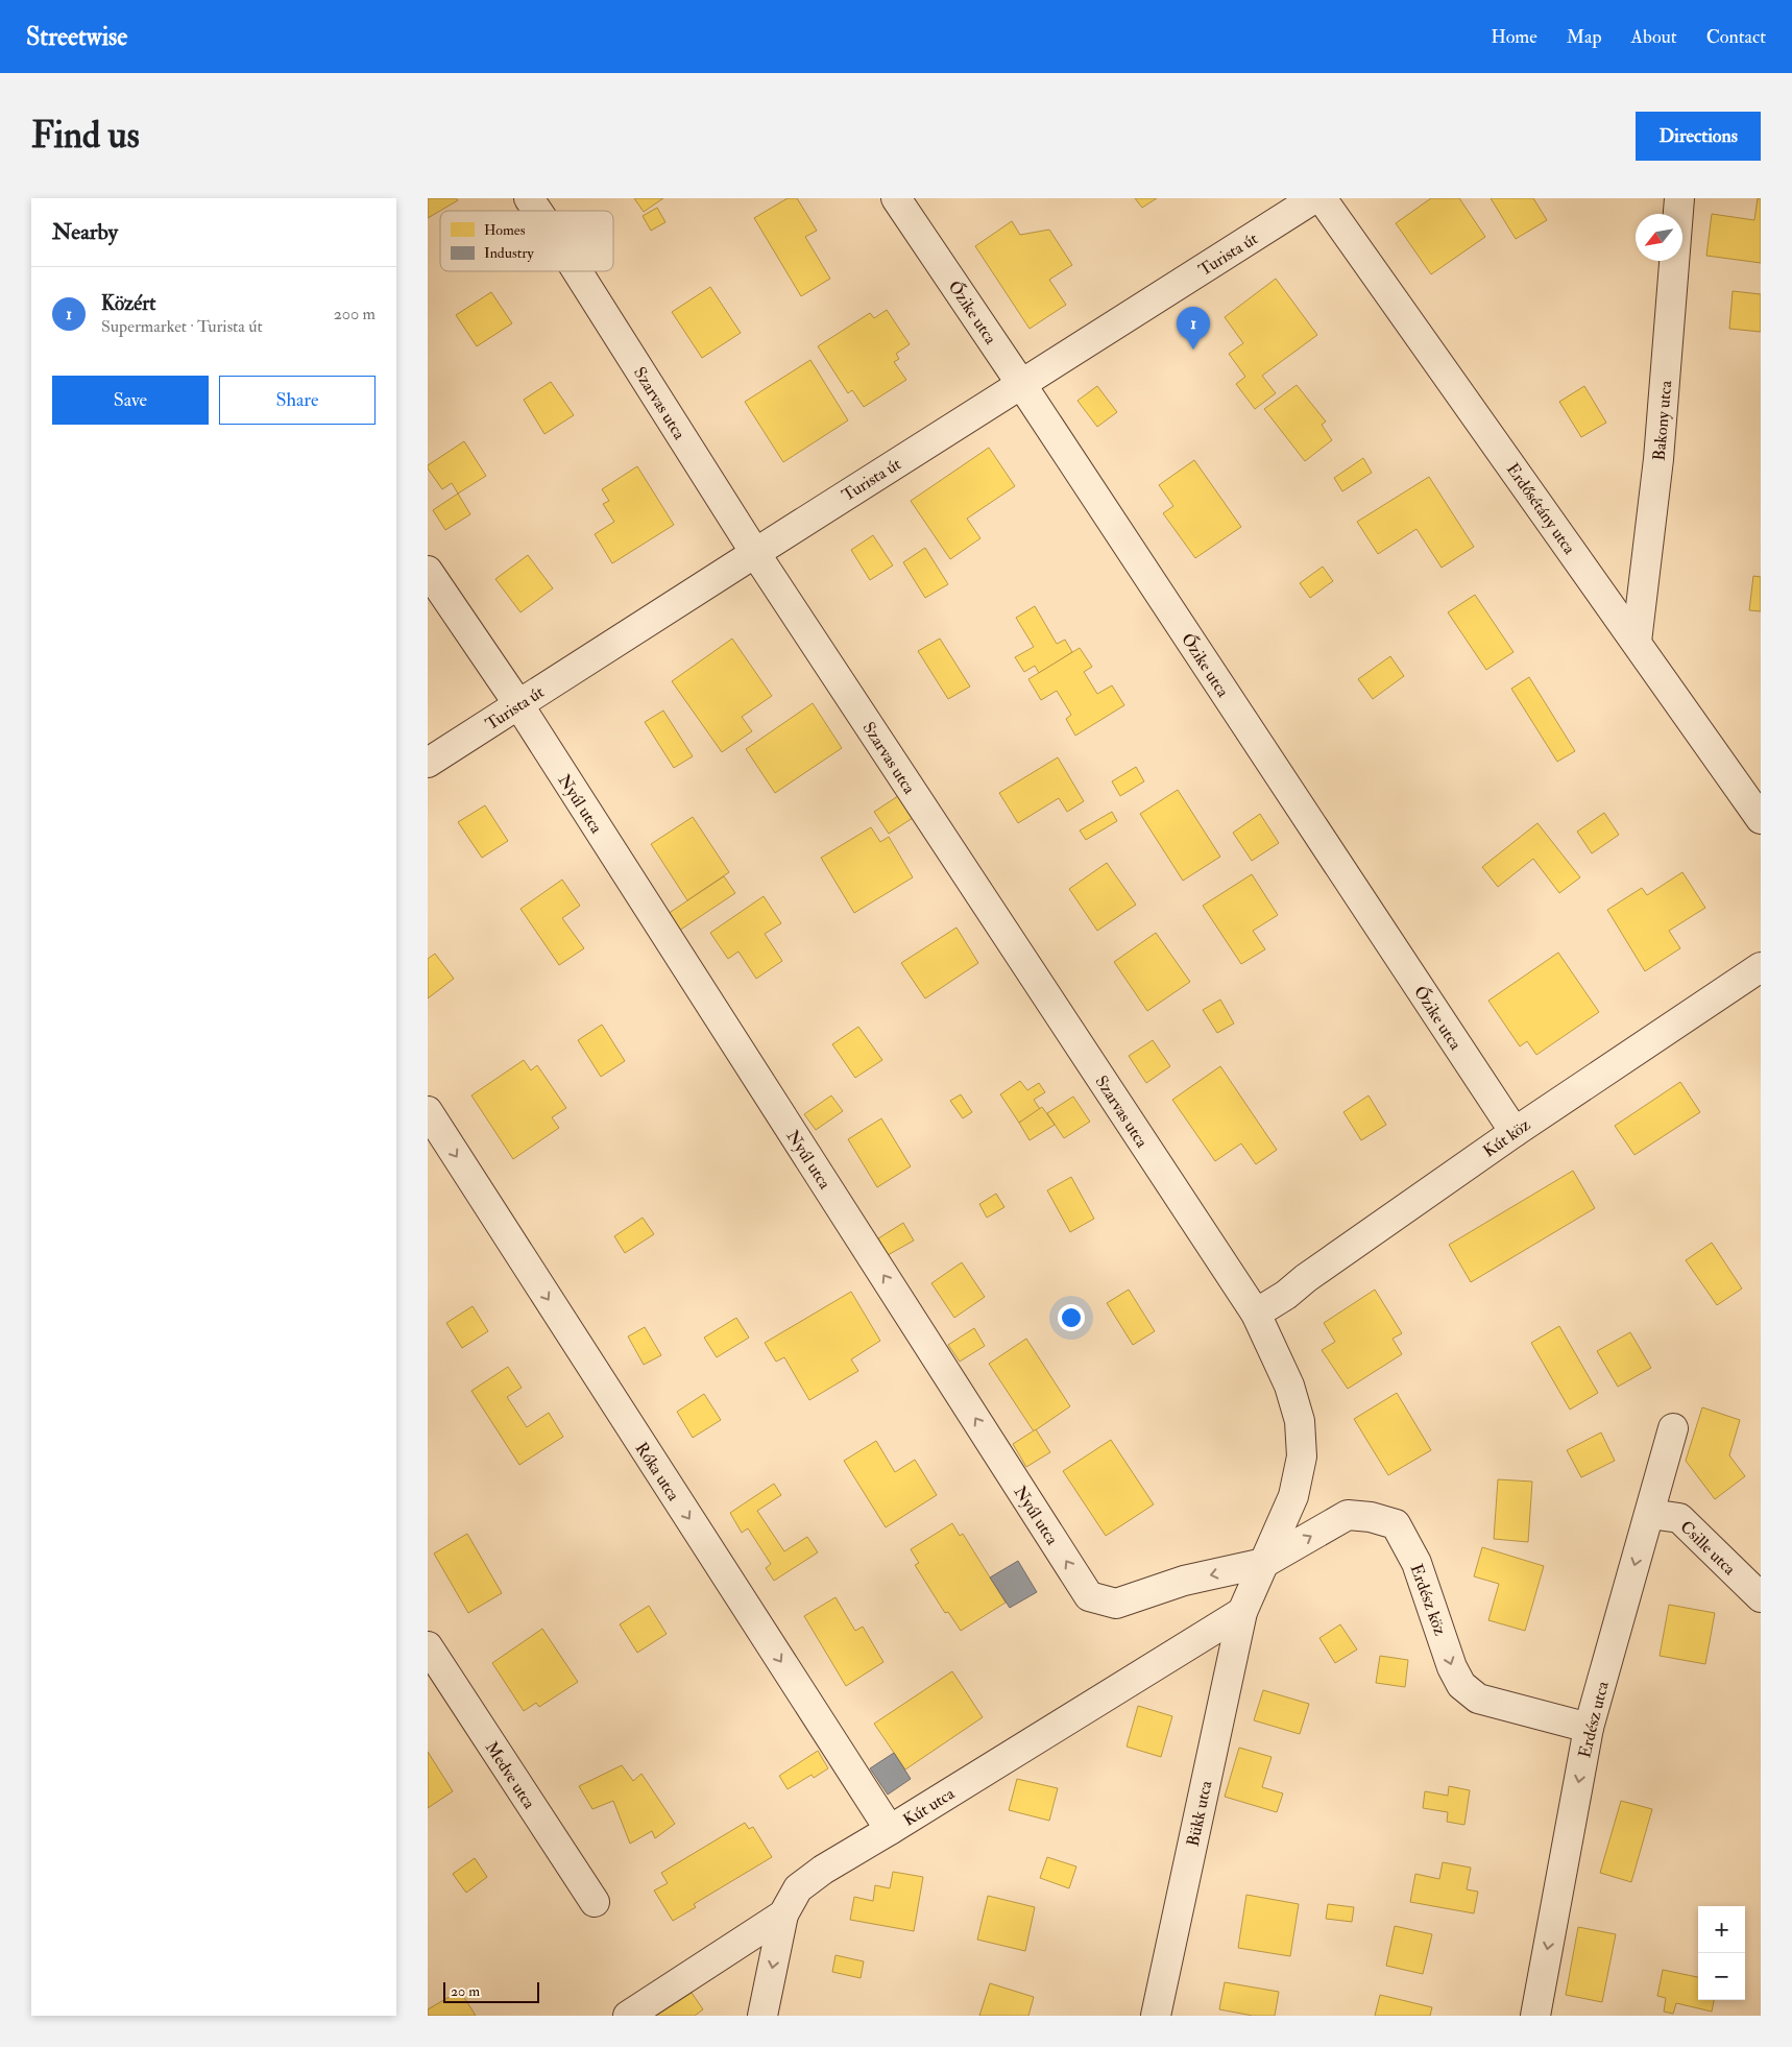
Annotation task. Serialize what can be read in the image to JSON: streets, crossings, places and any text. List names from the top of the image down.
{
  "streets": {
    "street": [
      "Turista út",
      "Őzike utca",
      "Szarvas utca",
      "Bakony utca",
      "Erdősétány utca",
      "Nyúl utca",
      "Kút köz",
      "Róka utca",
      "Csille utca",
      "Erdész köz",
      "Erdész utca",
      "Medve utca",
      "Kút utca",
      "Bükk utca"
    ]
  },
  "crossings": [
    ["Turista út", "Őzike utca"],
    ["Turista út", "Szarvas utca"],
    ["Turista út", "Nyúl utca"],
    ["Őzike utca", "Kút köz"],
    ["Szarvas utca", "Nyúl utca"],
    ["Szarvas utca", "Kút köz"],
    ["Szarvas utca", "Erdész köz"],
    ["Szarvas utca", "Bükk utca"],
    ["Bakony utca", "Erdősétány utca"],
    ["Nyúl utca", "Erdész köz"],
    ["Nyúl utca", "Bükk utca"],
    ["Róka utca", "Kút utca"],
    ["Csille utca", "Erdész utca"],
    ["Erdész köz", "Erdész utca"],
    ["Erdész köz", "Bükk utca"],
    ["Kút utca", "Bükk utca"]
  ],
  "one_way": ["Nyúl utca", "Róka utca", "Erdész utca"],
  "legend": ["Homes", "Industry"],
  "scale_bar": "20 m",
  "north": "bottom left",
  "page": {
    "header": "Streetwise",
    "nav": [
      "Home",
      "Map",
      "About",
      "Contact"
    ],
    "buttons": [
      "Directions",
      ["Save", "Share"]
    ],
    "title": "Find us",
    "heading": "Nearby",
    "list": [
      {
        "mark": "1",
        "name": "Közért",
        "note": "Supermarket · Turista út",
        "value": "200 m"
      }
    ],
    "pins": "1",
    "map_buttons": ["+", "−"],
    "scale": "20 m"
  }
}
